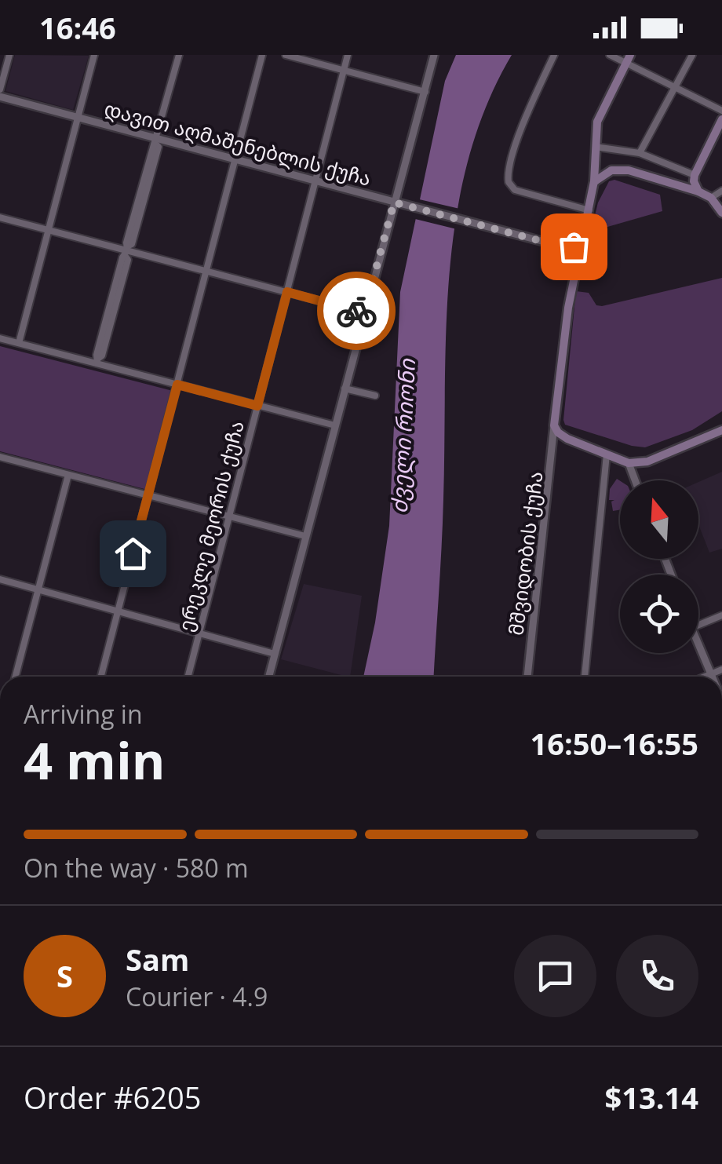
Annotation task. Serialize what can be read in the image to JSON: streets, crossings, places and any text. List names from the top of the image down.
{
  "streets": {
    "street": ["დავით აღმაშენებლის ქუჩა", "ერეკლე მეორის ქუჩა", "მშვიდობის ქუჩა"]
  },
  "crossings": [
    ["დავით აღმაშენებლის ქუჩა", "ერეკლე მეორის ქუჩა"]
  ],
  "water": ["ძველი რიონი"],
  "north": "top",
  "page": {
    "status": "16:46",
    "heading": ["4 min", "Arriving in", "16:50–16:55"],
    "panel": [
      "Sam",
      "Courier · 4.9",
      "Order #6205",
      "$13.14"
    ],
    "bar": "On the way · 580 m",
    "round": "S"
  }
}
